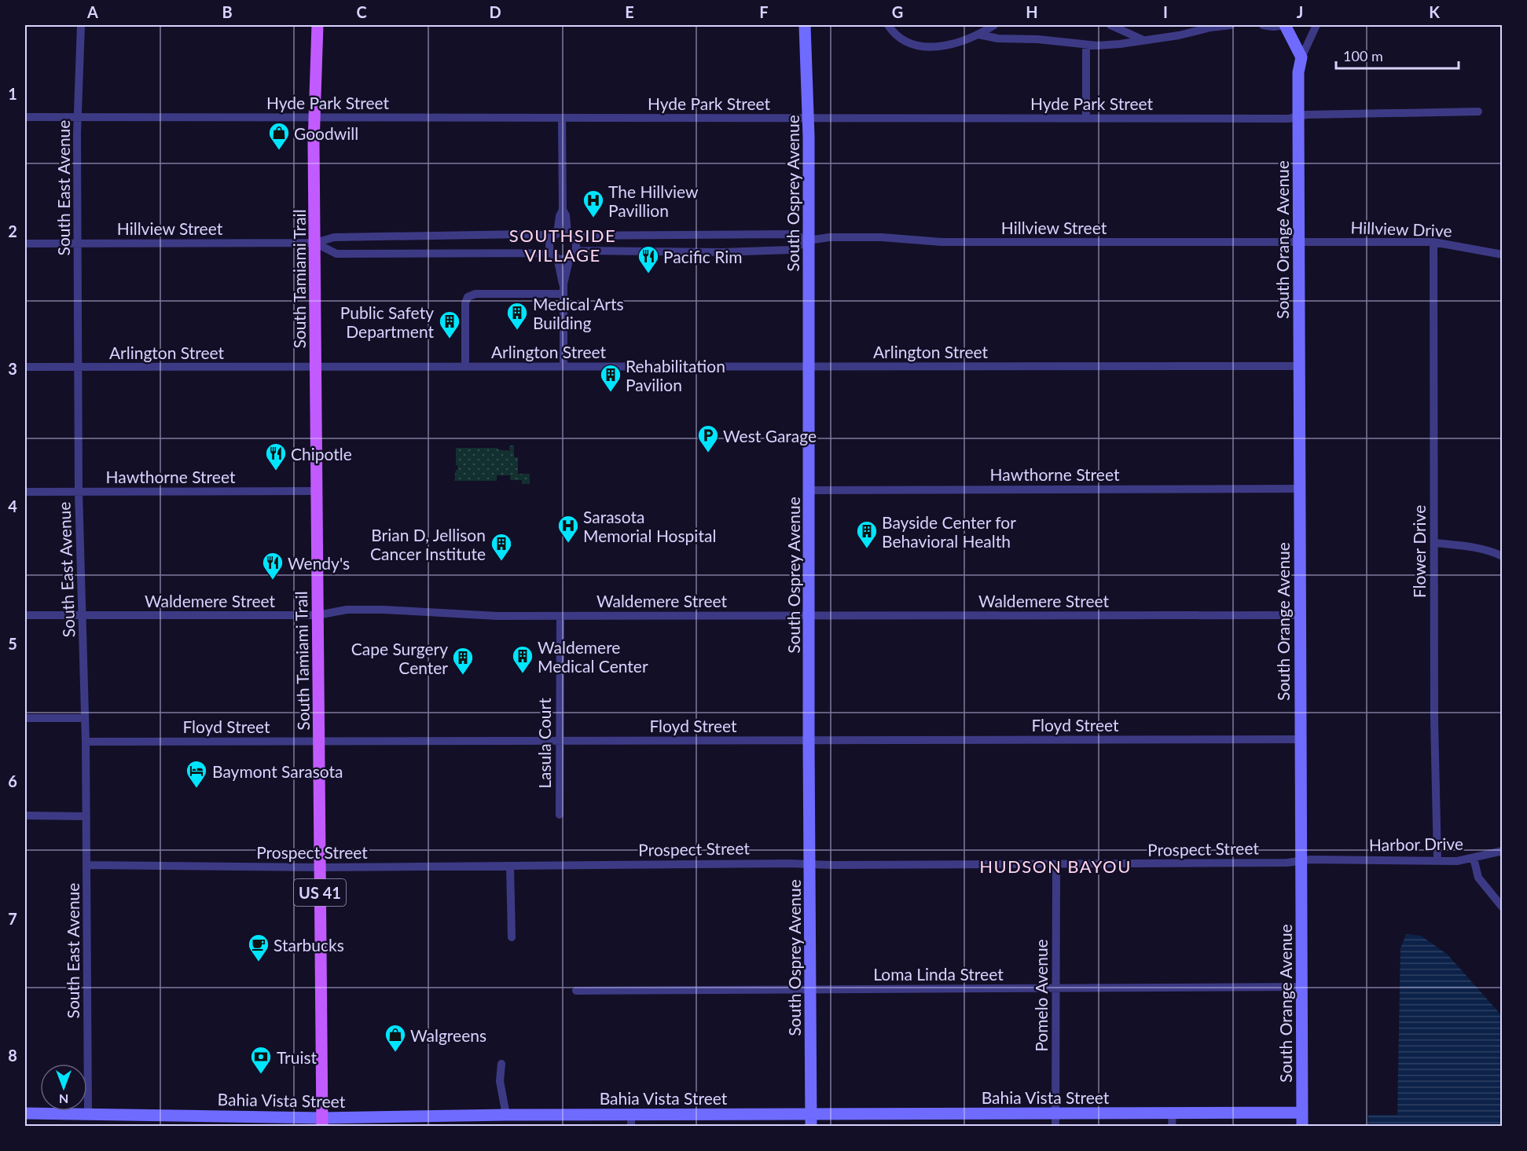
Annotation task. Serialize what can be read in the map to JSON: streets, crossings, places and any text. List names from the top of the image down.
{
  "streets": {
    "main road": ["South Tamiami Trail", "US 41"],
    "street": [
      "Hyde Park Street",
      "South East Avenue",
      "South Osprey Avenue",
      "Hillview Street",
      "Hillview Drive",
      "South Orange Avenue",
      "Arlington Street",
      "Hawthorne Street",
      "Flower Drive",
      "Waldemere Street",
      "Floyd Street",
      "Lasula Court",
      "Harbor Drive",
      "Prospect Street",
      "Loma Linda Street",
      "Pomelo Avenue",
      "Bahia Vista Street"
    ]
  },
  "crossings": [
    ["Hyde Park Street", "South East Avenue"],
    ["Hyde Park Street", "South Osprey Avenue"],
    ["Hyde Park Street", "South Orange Avenue"],
    ["Hyde Park Street", "South Tamiami Trail"],
    ["South East Avenue", "Hillview Street"],
    ["South East Avenue", "Arlington Street"],
    ["South East Avenue", "Hawthorne Street"],
    ["South East Avenue", "Waldemere Street"],
    ["South East Avenue", "Floyd Street"],
    ["South East Avenue", "Prospect Street"],
    ["South East Avenue", "Bahia Vista Street"],
    ["South Osprey Avenue", "Hillview Street"],
    ["South Osprey Avenue", "Arlington Street"],
    ["South Osprey Avenue", "Hawthorne Street"],
    ["South Osprey Avenue", "Waldemere Street"],
    ["South Osprey Avenue", "Floyd Street"],
    ["South Osprey Avenue", "Prospect Street"],
    ["South Osprey Avenue", "Loma Linda Street"],
    ["South Osprey Avenue", "Bahia Vista Street"],
    ["Hillview Street", "Hillview Drive"],
    ["Hillview Street", "South Orange Avenue"],
    ["Hillview Street", "South Tamiami Trail"],
    ["Hillview Drive", "South Orange Avenue"],
    ["Hillview Drive", "Flower Drive"],
    ["South Orange Avenue", "Arlington Street"],
    ["South Orange Avenue", "Hawthorne Street"],
    ["South Orange Avenue", "Waldemere Street"],
    ["South Orange Avenue", "Floyd Street"],
    ["South Orange Avenue", "Harbor Drive"],
    ["South Orange Avenue", "Prospect Street"],
    ["South Orange Avenue", "Loma Linda Street"],
    ["South Orange Avenue", "Bahia Vista Street"],
    ["South Tamiami Trail", "Arlington Street"],
    ["South Tamiami Trail", "Hawthorne Street"],
    ["South Tamiami Trail", "Waldemere Street"],
    ["South Tamiami Trail", "Floyd Street"],
    ["South Tamiami Trail", "Prospect Street"],
    ["South Tamiami Trail", "Bahia Vista Street"],
    ["Flower Drive", "Harbor Drive"],
    ["Waldemere Street", "Lasula Court"],
    ["Floyd Street", "Lasula Court"],
    ["Harbor Drive", "Prospect Street"],
    ["Prospect Street", "Pomelo Avenue"],
    ["Loma Linda Street", "Pomelo Avenue"],
    ["Pomelo Avenue", "Bahia Vista Street"]
  ],
  "districts": ["SOUTHSIDE VILLAGE", "HUDSON BAYOU"],
  "places": {
    "shop": ["Goodwill", "Walgreens"],
    "hospital": ["The Hillview Pavillion", "Sarasota Memorial Hospital"],
    "restaurant": ["Pacific Rim", "Chipotle", "Wendy's"],
    "building": [
      "Medical Arts Building",
      "Public Safety Department",
      "Rehabilitation Pavilion",
      "Bayside Center for Behavioral Health",
      "Brian D, Jellison Cancer Institute",
      "Waldemere Medical Center",
      "Cape Surgery Center"
    ],
    "parking": ["West Garage"],
    "hotel": ["Baymont Sarasota"],
    "cafe": ["Starbucks"],
    "bank": ["Truist"]
  },
  "scale_bar": "100 m",
  "north": "bottom",
  "grid": {
    "columns": [
      "A",
      "B",
      "C",
      "D",
      "E",
      "F",
      "G",
      "H",
      "I",
      "J",
      "K"
    ],
    "rows": [
      "1",
      "2",
      "3",
      "4",
      "5",
      "6",
      "7",
      "8"
    ]
  }
}
